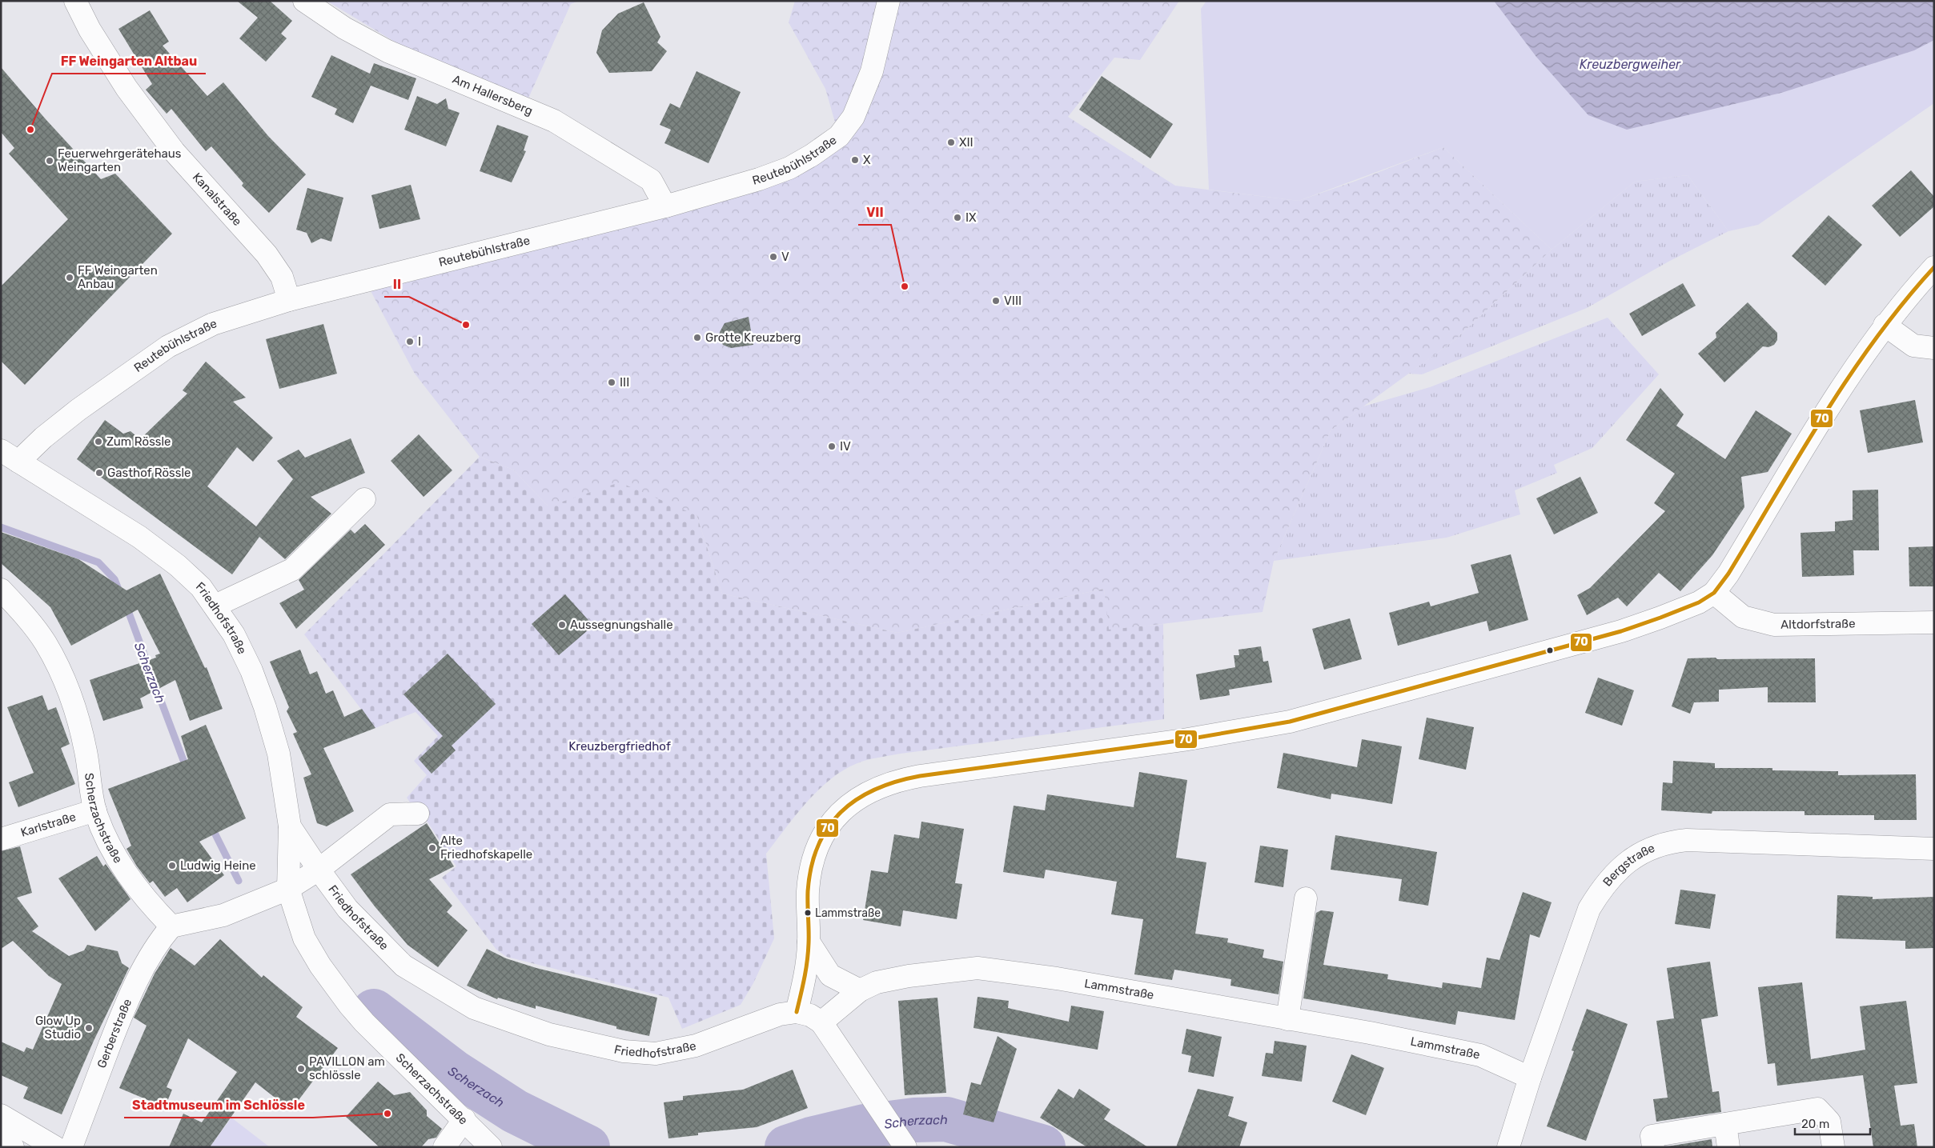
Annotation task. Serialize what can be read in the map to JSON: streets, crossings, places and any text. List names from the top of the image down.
{
  "streets": {
    "street": [
      "Am Hallersberg",
      "Reutebühlstraße",
      "Kanalstraße",
      "Friedhofstraße",
      "Altdorfstraße",
      "Scherzachstraße",
      "Karlstraße",
      "Bergstraße",
      "Lammstraße",
      "Gerberstraße"
    ]
  },
  "crossings": [
    ["Am Hallersberg", "Reutebühlstraße"],
    ["Reutebühlstraße", "Kanalstraße"],
    ["Reutebühlstraße", "Friedhofstraße"],
    ["Friedhofstraße", "Scherzachstraße"],
    ["Friedhofstraße", "Lammstraße"],
    ["Scherzachstraße", "Karlstraße"],
    ["Scherzachstraße", "Gerberstraße"],
    ["Bergstraße", "Lammstraße"]
  ],
  "water": ["Kreuzbergweiher", "Scherzach"],
  "parks": ["Kreuzbergfriedhof"],
  "places": [
    "FF Weingarten Altbau",
    "XII",
    "X",
    "Feuerwehrgerätehaus Weingarten",
    "IX",
    "V",
    "FF Weingarten Anbau",
    "VII",
    "VIII",
    "II",
    "Grotte Kreuzberg",
    "I",
    "III",
    "Zum Rössle",
    "IV",
    "Gasthof Rössle",
    "Aussegnungshalle",
    "Alte Friedhofskapelle",
    "Ludwig Heine",
    "Lammstraße",
    "Glow Up Studio",
    "PAVILLON am schlössle",
    "Stadtmuseum im Schlössle"
  ],
  "lines": ["transit line 70"],
  "scale_bar": "20 m"
}
